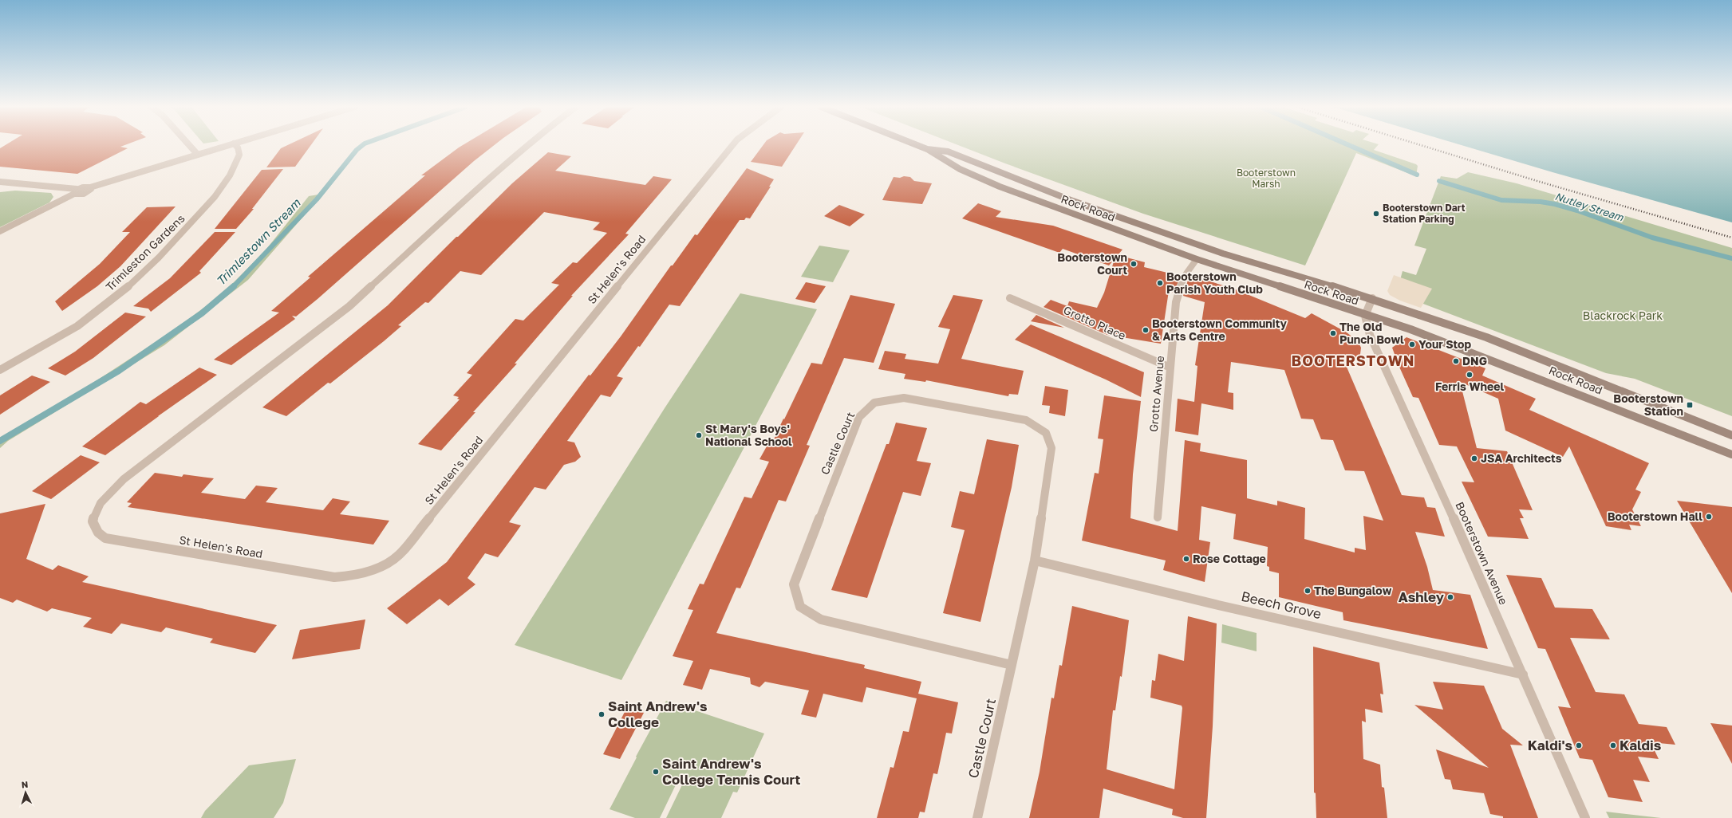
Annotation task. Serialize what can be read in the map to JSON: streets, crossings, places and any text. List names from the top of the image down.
{
  "streets": {
    "main road": ["Rock Road"],
    "street": [
      "Trimleston Gardens",
      "St Helen's Road",
      "Grotto Place",
      "Grotto Avenue",
      "Castle Court",
      "Booterstown Avenue",
      "Beech Grove"
    ]
  },
  "crossings": [
    ["Rock Road", "Grotto Avenue"],
    ["Rock Road", "Booterstown Avenue"],
    ["Grotto Place", "Grotto Avenue"],
    ["Castle Court", "Beech Grove"],
    ["Booterstown Avenue", "Beech Grove"]
  ],
  "districts": ["BOOTERSTOWN"],
  "water": ["Nutley Stream", "Trimlestown Stream"],
  "parks": ["Booterstown Marsh", "Blackrock Park"],
  "places": {
    "other": [
      "Booterstown Dart Station Parking",
      "Booterstown Court",
      "Booterstown Parish Youth Club",
      "Booterstown Community & Arts Centre",
      "The Old Punch Bowl",
      "Your Stop",
      "DNG",
      "Ferris Wheel",
      "St Mary's Boys' National School",
      "JSA Architects",
      "Booterstown Hall",
      "Rose Cottage",
      "The Bungalow",
      "Ashley",
      "Saint Andrew's College",
      "Kaldi's",
      "Kaldis",
      "Saint Andrew's College Tennis Court"
    ],
    "transit": ["Booterstown Station"]
  },
  "north": "top"
}
